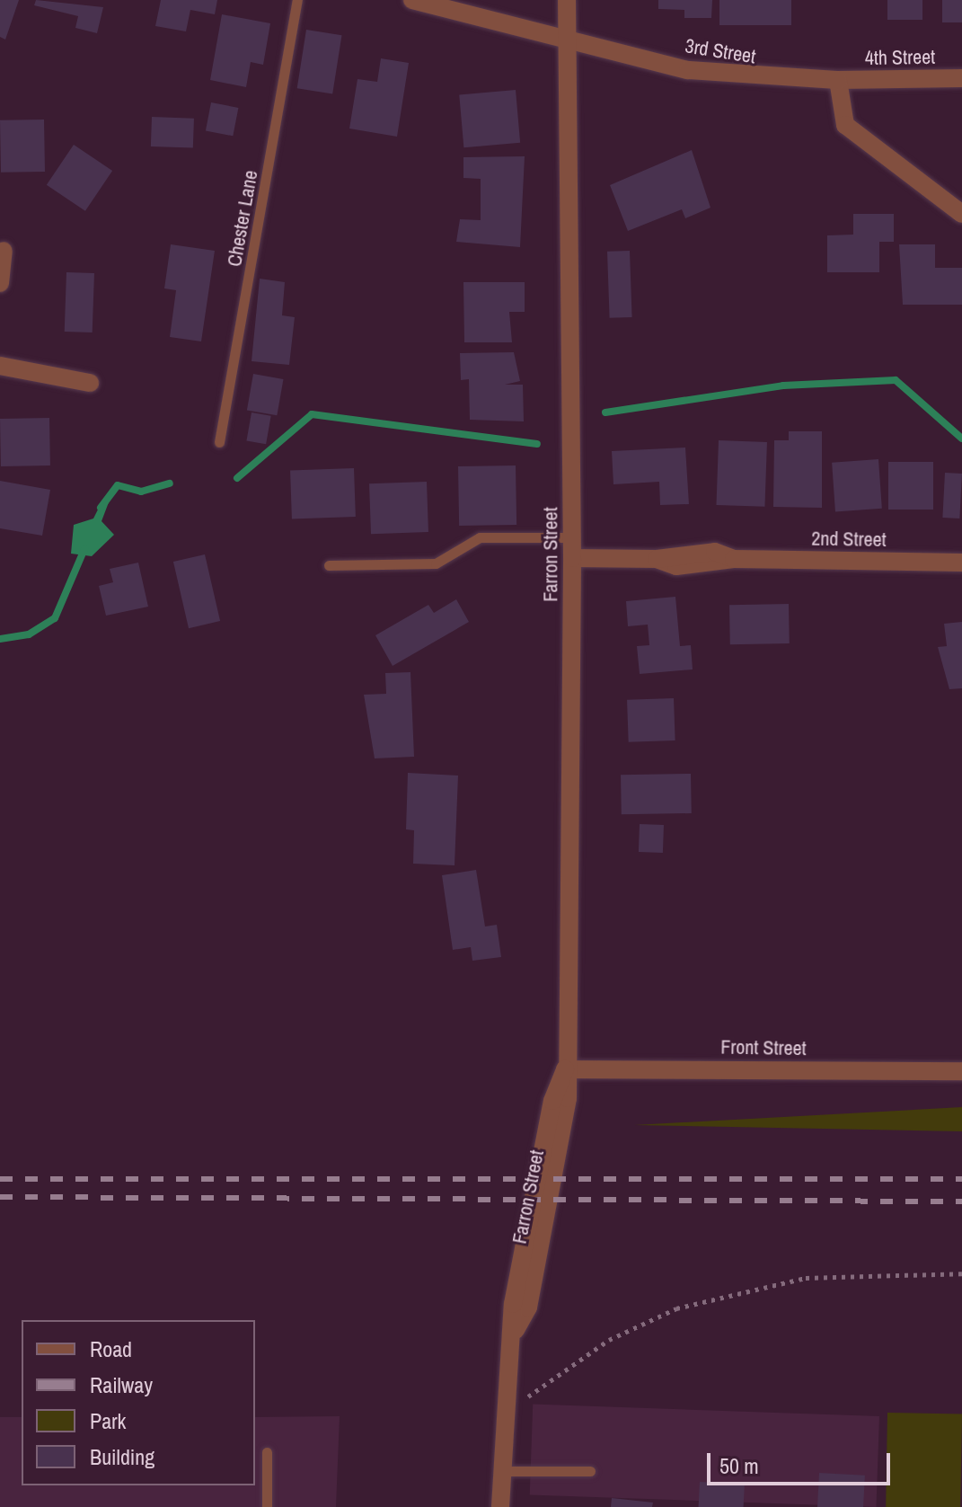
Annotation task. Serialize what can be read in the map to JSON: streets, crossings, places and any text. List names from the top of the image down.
{
  "streets": {
    "street": [
      "3rd Street",
      "4th Street",
      "2nd Street",
      "Farron Street",
      "Front Street"
    ],
    "lane": ["Chester Lane"]
  },
  "crossings": [
    ["3rd Street", "4th Street"],
    ["3rd Street", "Farron Street"],
    ["2nd Street", "Farron Street"],
    ["Farron Street", "Front Street"]
  ],
  "legend": [
    "Road",
    "Railway",
    "Park",
    "Building"
  ],
  "scale_bar": "50 m"
}
